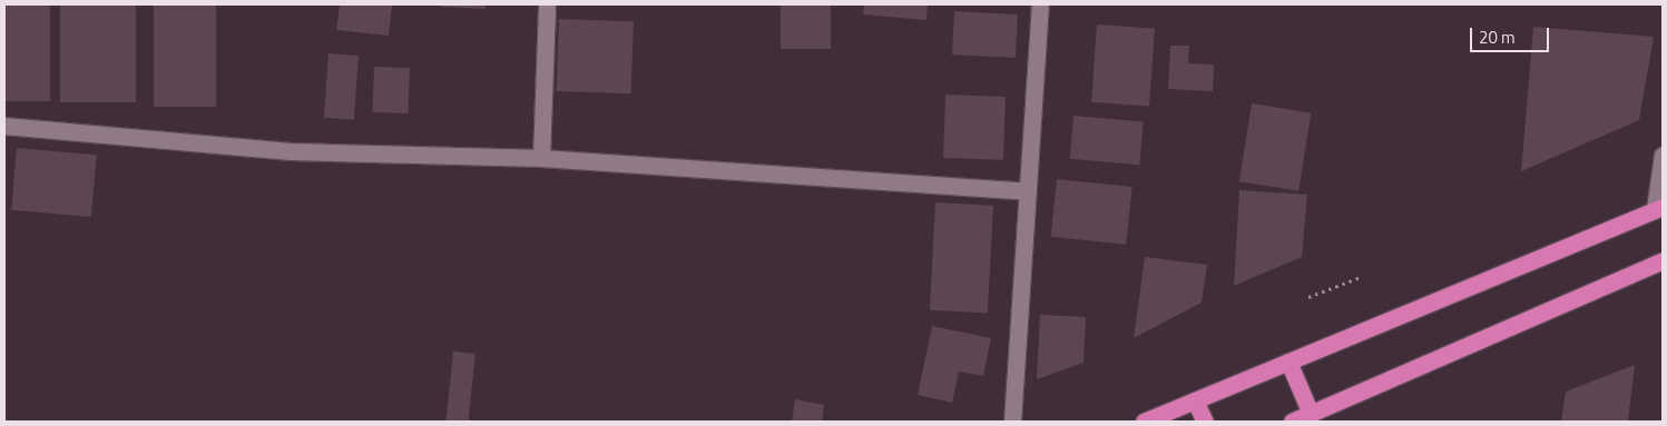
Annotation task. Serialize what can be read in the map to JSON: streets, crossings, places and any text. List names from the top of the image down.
{
  "scale_bar": "20 m"
}
